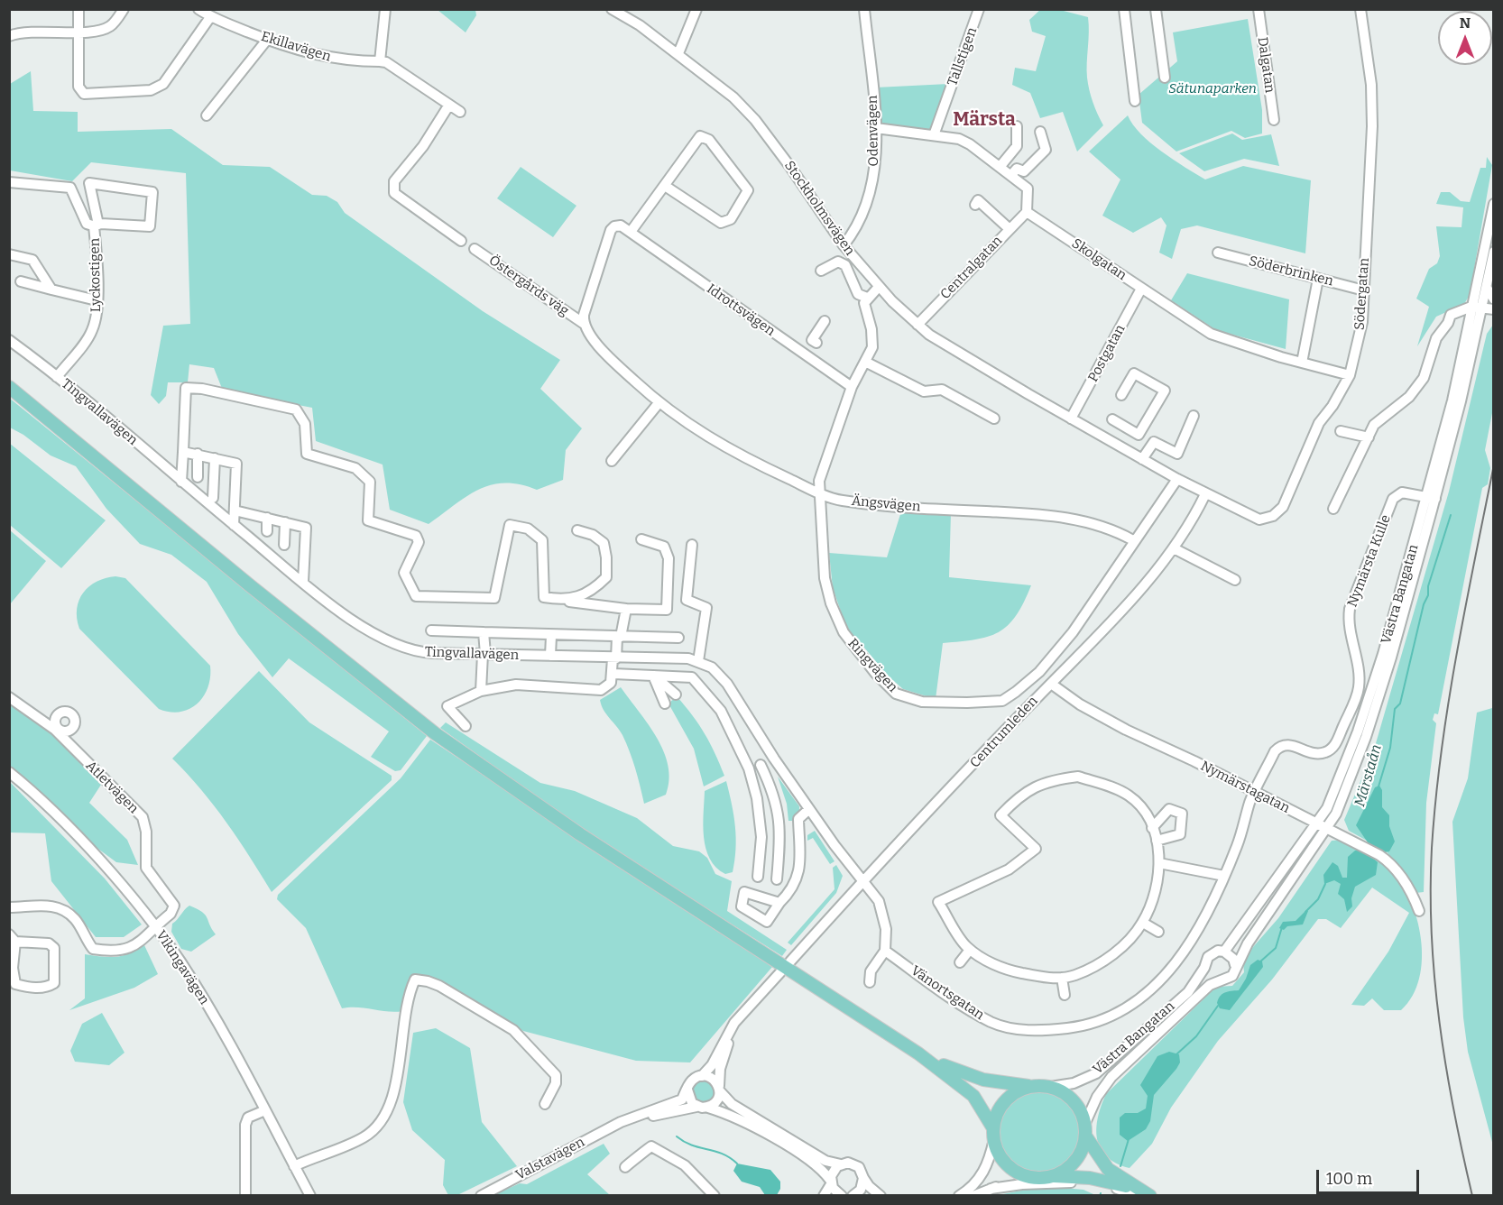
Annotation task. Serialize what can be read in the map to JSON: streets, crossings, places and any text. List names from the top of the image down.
{
  "streets": {
    "street": [
      "Ekillavägen",
      "Tallstigen",
      "Dalgatan",
      "Odenvägen",
      "Stockholmsvägen",
      "Skolgatan",
      "Centralgatan",
      "Söderbrinken",
      "Lyckostigen",
      "Östergårds väg",
      "Södergatan",
      "Idrottsvägen",
      "Postgatan",
      "Tingvallavägen",
      "Ängsvägen",
      "Nymärsta Kulle",
      "Västra Bangatan",
      "Ringvägen",
      "Centrumleden",
      "Atletvägen",
      "Nymärstagatan",
      "Vikingavägen",
      "Vänortsgatan",
      "Valstavägen"
    ]
  },
  "crossings": [
    ["Odenvägen", "Stockholmsvägen"],
    ["Stockholmsvägen", "Centralgatan"],
    ["Stockholmsvägen", "Södergatan"],
    ["Stockholmsvägen", "Postgatan"],
    ["Stockholmsvägen", "Ringvägen"],
    ["Stockholmsvägen", "Centrumleden"],
    ["Skolgatan", "Centralgatan"],
    ["Skolgatan", "Södergatan"],
    ["Skolgatan", "Postgatan"],
    ["Söderbrinken", "Södergatan"],
    ["Lyckostigen", "Tingvallavägen"],
    ["Östergårds väg", "Ängsvägen"],
    ["Södergatan", "Centrumleden"],
    ["Idrottsvägen", "Ringvägen"],
    ["Tingvallavägen", "Centrumleden"],
    ["Tingvallavägen", "Vänortsgatan"],
    ["Ängsvägen", "Ringvägen"],
    ["Nymärsta Kulle", "Västra Bangatan"],
    ["Nymärsta Kulle", "Nymärstagatan"],
    ["Nymärsta Kulle", "Vänortsgatan"],
    ["Västra Bangatan", "Nymärstagatan"],
    ["Centrumleden", "Nymärstagatan"],
    ["Atletvägen", "Vikingavägen"],
    ["Nymärstagatan", "Vänortsgatan"]
  ],
  "districts": ["Märsta"],
  "water": ["Märstaån"],
  "parks": ["Sätunaparken"],
  "scale_bar": "100 m",
  "north": "top"
}
